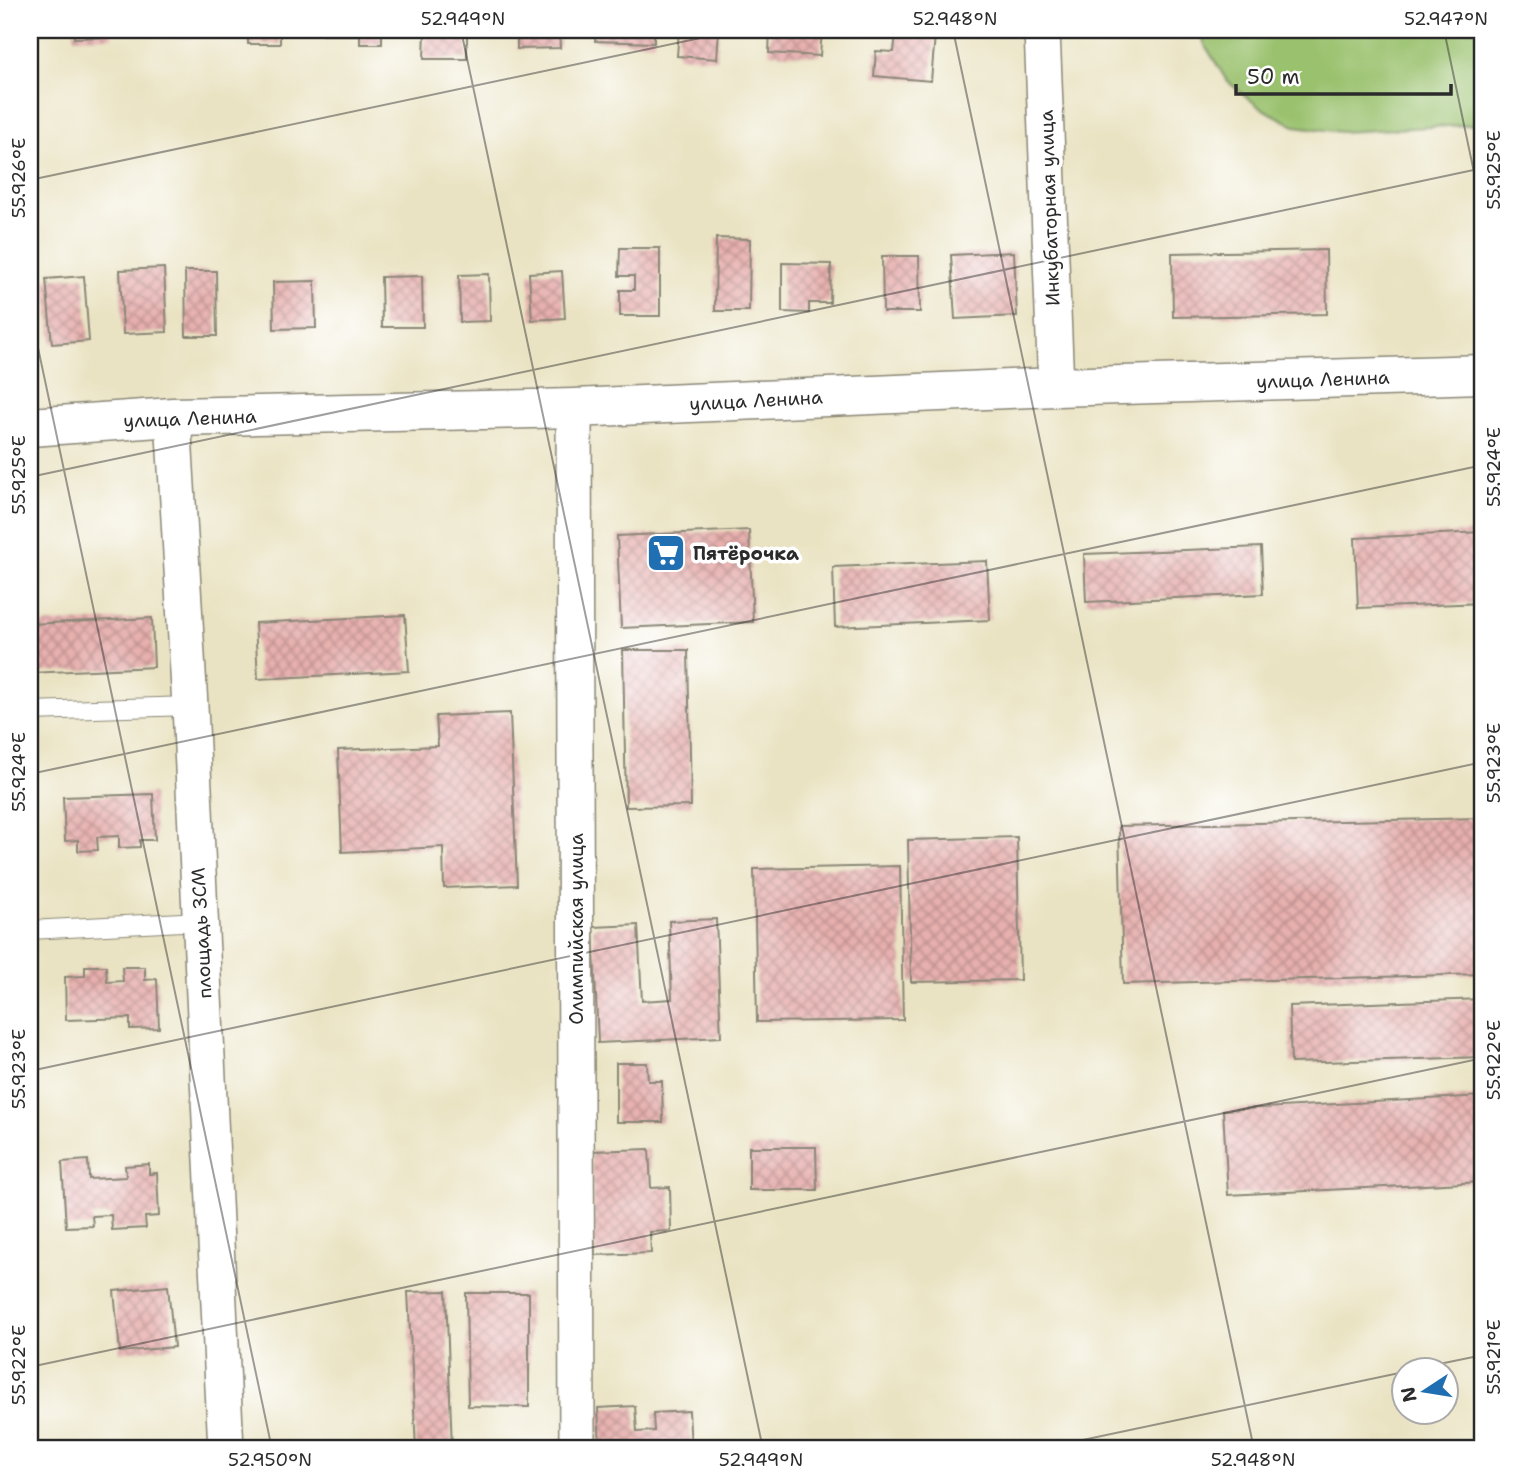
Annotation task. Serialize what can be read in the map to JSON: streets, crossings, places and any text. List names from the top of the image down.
{
  "streets": {
    "main road": ["улица Ленина"],
    "street": ["Инкубаторная улица", "Олимпийская улица", "площадь ЗСМ"]
  },
  "crossings": [
    ["Инкубаторная улица", "улица Ленина"],
    ["улица Ленина", "Олимпийская улица"],
    ["улица Ленина", "площадь ЗСМ"]
  ],
  "places": {
    "supermarket": ["Пятёрочка"]
  },
  "scale_bar": "50 m",
  "north": "left",
  "coordinates": [
    "52.949°N",
    "52.948°N",
    "52.947°N",
    "55.925°E",
    "55.926°E",
    "55.924°E",
    "55.923°E",
    "55.922°E",
    "55.921°E",
    "52.950°N"
  ]
}
